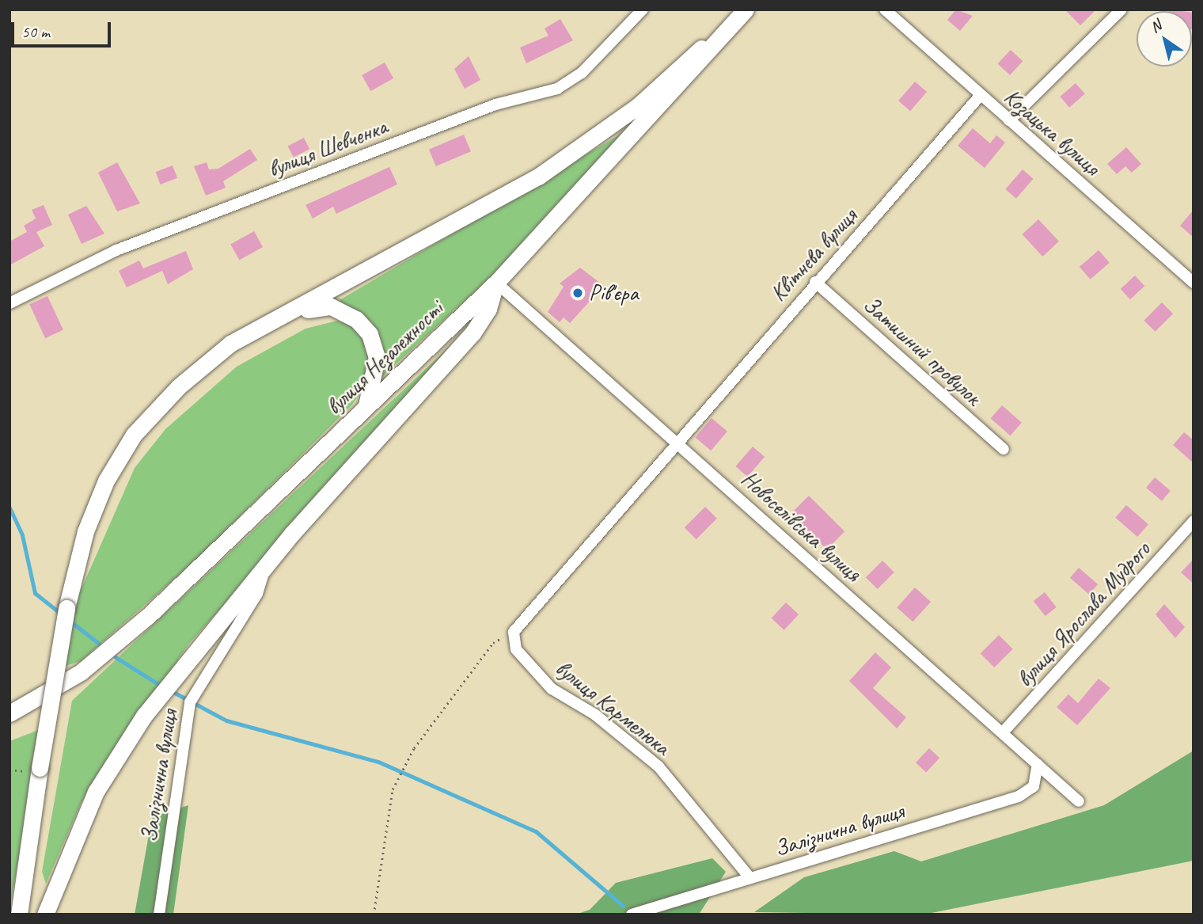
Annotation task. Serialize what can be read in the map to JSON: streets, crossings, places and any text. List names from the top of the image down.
{
  "streets": {
    "main road": ["вулиця Незалежності"],
    "street": [
      "Козацька вулиця",
      "вулиця Шевченка",
      "Квітнева вулиця",
      "Затишний провулок",
      "Новоселівська вулиця",
      "вулиця Ярослава Мудрого",
      "вулиця Кармелюка",
      "Залізнична вулиця"
    ]
  },
  "crossings": [
    ["Козацька вулиця", "Квітнева вулиця"],
    ["Квітнева вулиця", "Затишний провулок"],
    ["Квітнева вулиця", "Новоселівська вулиця"],
    ["вулиця Незалежності", "Новоселівська вулиця"],
    ["Новоселівська вулиця", "вулиця Ярослава Мудрого"],
    ["Новоселівська вулиця", "Залізнична вулиця"],
    ["вулиця Кармелюка", "Залізнична вулиця"]
  ],
  "places": ["Рів'єра"],
  "scale_bar": "50 m",
  "north": "top left"
}
